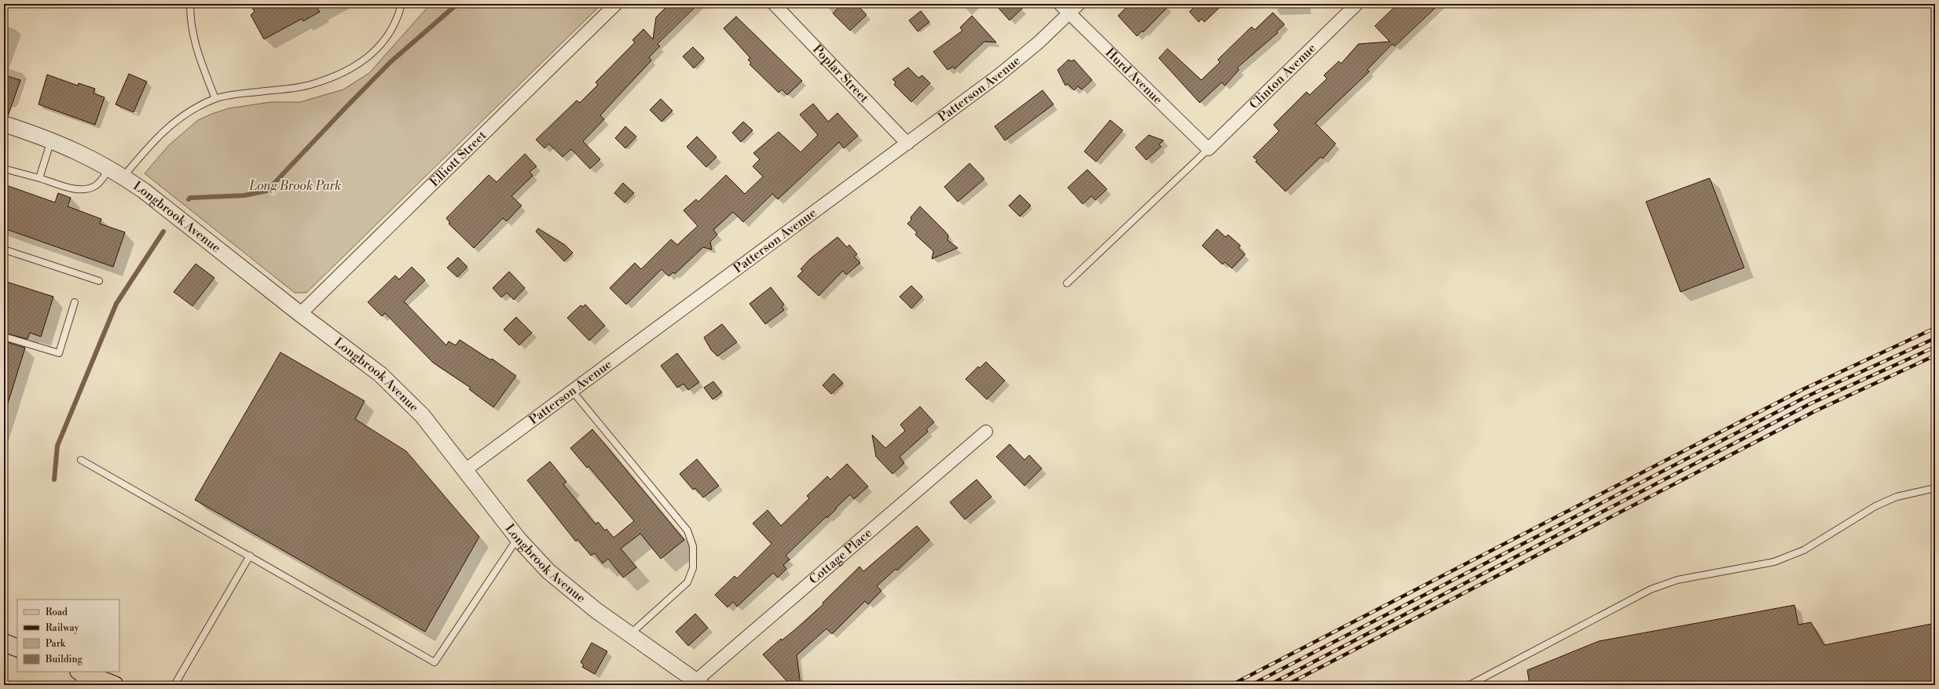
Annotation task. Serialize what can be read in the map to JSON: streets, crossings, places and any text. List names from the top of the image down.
{
  "streets": {
    "street": [
      "Poplar Street",
      "Clinton Avenue",
      "Hurd Avenue",
      "Patterson Avenue",
      "Elliott Street",
      "Longbrook Avenue",
      "Cottage Place"
    ]
  },
  "crossings": [
    ["Poplar Street", "Patterson Avenue"],
    ["Clinton Avenue", "Hurd Avenue"],
    ["Hurd Avenue", "Patterson Avenue"],
    ["Patterson Avenue", "Longbrook Avenue"],
    ["Elliott Street", "Longbrook Avenue"],
    ["Longbrook Avenue", "Cottage Place"]
  ],
  "parks": ["Long Brook Park"],
  "legend": [
    "Road",
    "Railway",
    "Park",
    "Building"
  ]
}
